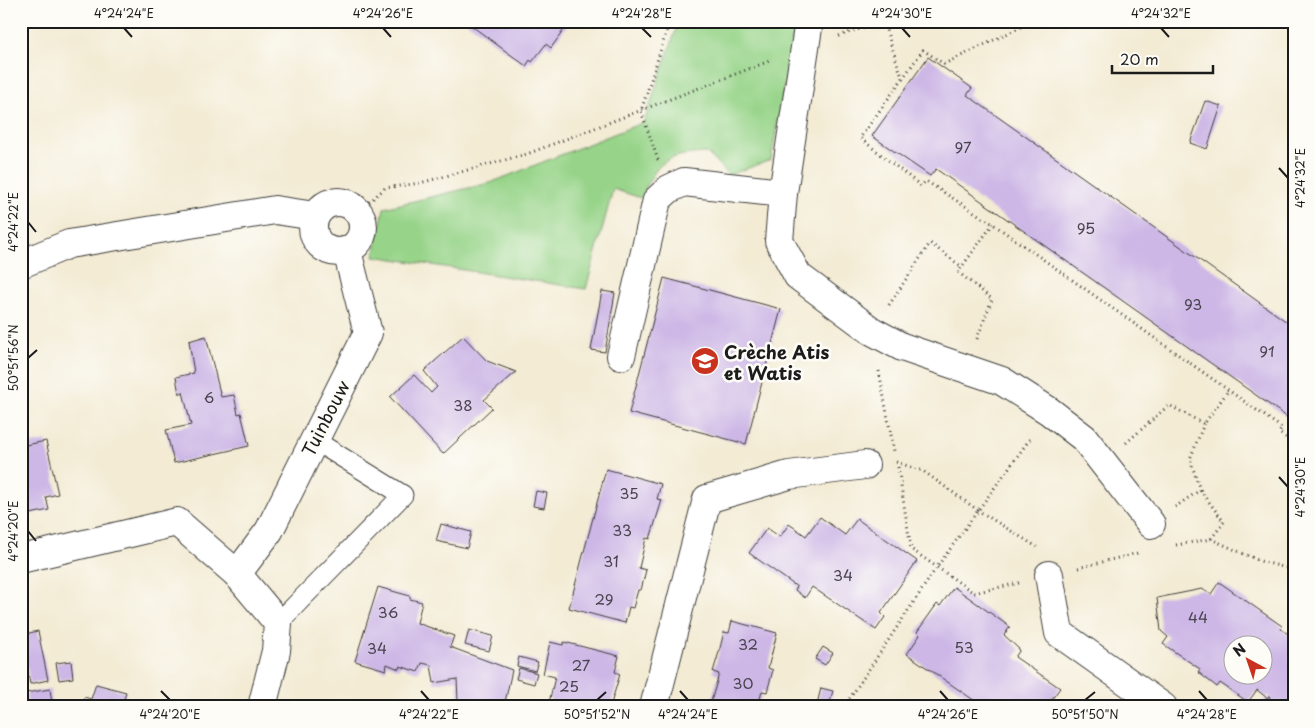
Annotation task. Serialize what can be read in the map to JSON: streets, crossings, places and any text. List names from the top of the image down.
{
  "streets": {
    "street": ["Tuinbouw"]
  },
  "places": {
    "school or university": ["Crèche Atis et Watis"]
  },
  "house_numbers": [
    "97",
    "95",
    "93",
    "91",
    "6",
    "38",
    "35",
    "33",
    "31",
    "34",
    "29",
    "36",
    "44",
    "32",
    "53",
    "34",
    "27",
    "30",
    "25"
  ],
  "scale_bar": "20 m",
  "north": "top left",
  "coordinates": [
    "4°24'24\"E",
    "4°24'26\"E",
    "4°24'28\"E",
    "4°24'30\"E",
    "4°24'32\"E",
    "4°24'22\"E",
    "50°51'56\"N",
    "4°24'20\"E",
    "50°51'52\"N",
    "50°51'50\"N"
  ]
}
